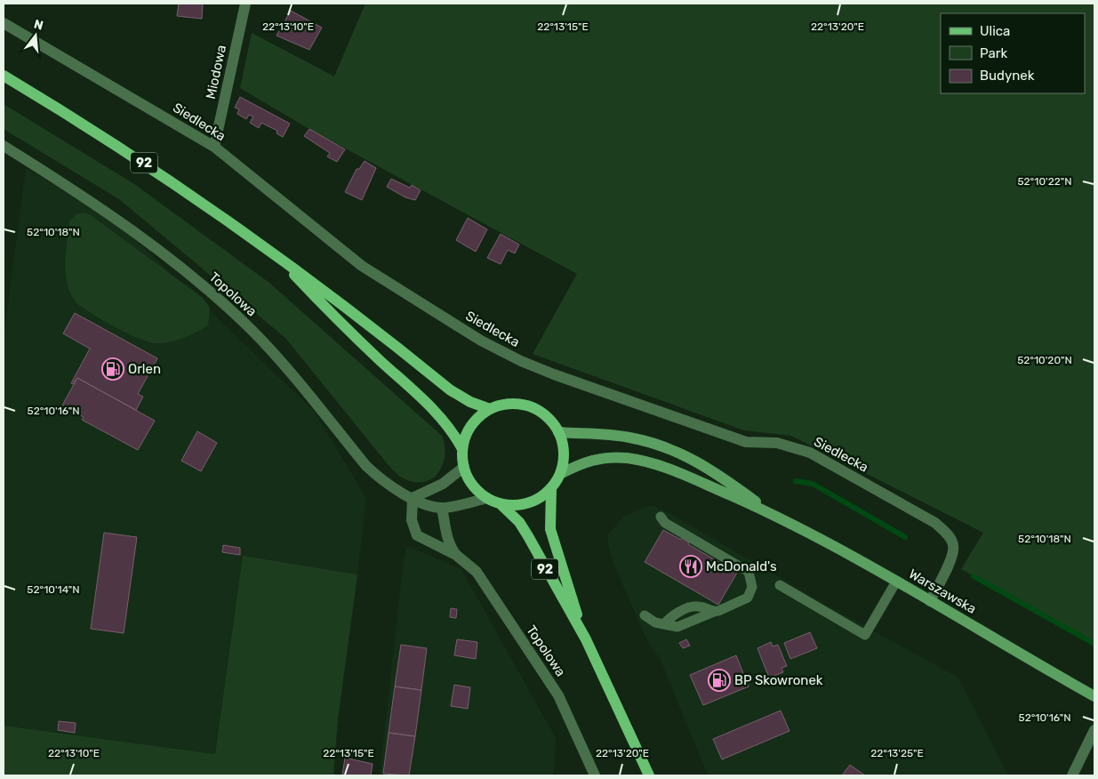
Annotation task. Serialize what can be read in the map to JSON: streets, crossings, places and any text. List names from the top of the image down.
{
  "streets": {
    "main road": ["92", "Warszawska"],
    "street": ["Miodowa", "Siedlecka", "Topolowa"]
  },
  "crossings": [
    ["Miodowa", "Siedlecka"],
    ["Siedlecka", "Warszawska"],
    ["92", "Warszawska"]
  ],
  "places": {
    "fuel station": ["Orlen", "BP Skowronek"],
    "restaurant": ["McDonald's"]
  },
  "legend": ["Ulica", "Park", "Budynek"],
  "north": "top",
  "coordinates": [
    "22°13'10\"E",
    "22°13'15\"E",
    "22°13'20\"E",
    "52°10'22\"N",
    "52°10'18\"N",
    "52°10'20\"N",
    "52°10'16\"N",
    "52°10'14\"N",
    "22°13'25\"E"
  ]
}
